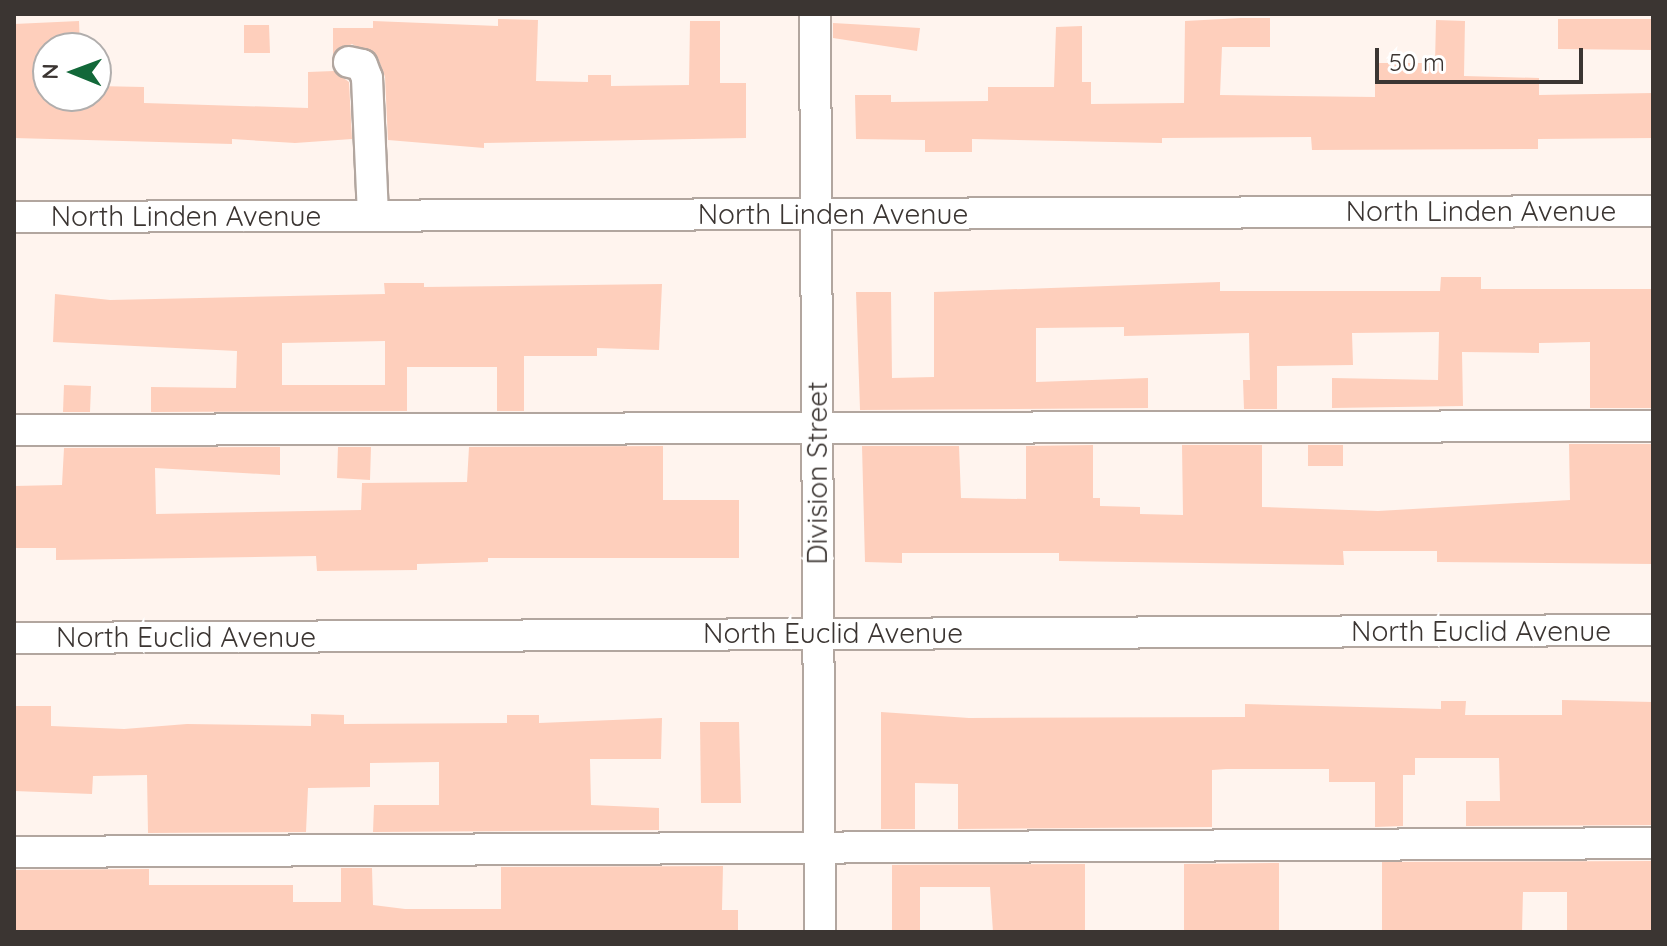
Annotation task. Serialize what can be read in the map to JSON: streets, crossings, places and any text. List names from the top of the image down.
{
  "streets": {
    "street": ["North Linden Avenue", "Division Street", "North Euclid Avenue"]
  },
  "crossings": [
    ["North Linden Avenue", "Division Street"],
    ["Division Street", "North Euclid Avenue"]
  ],
  "scale_bar": "50 m",
  "north": "left"
}
